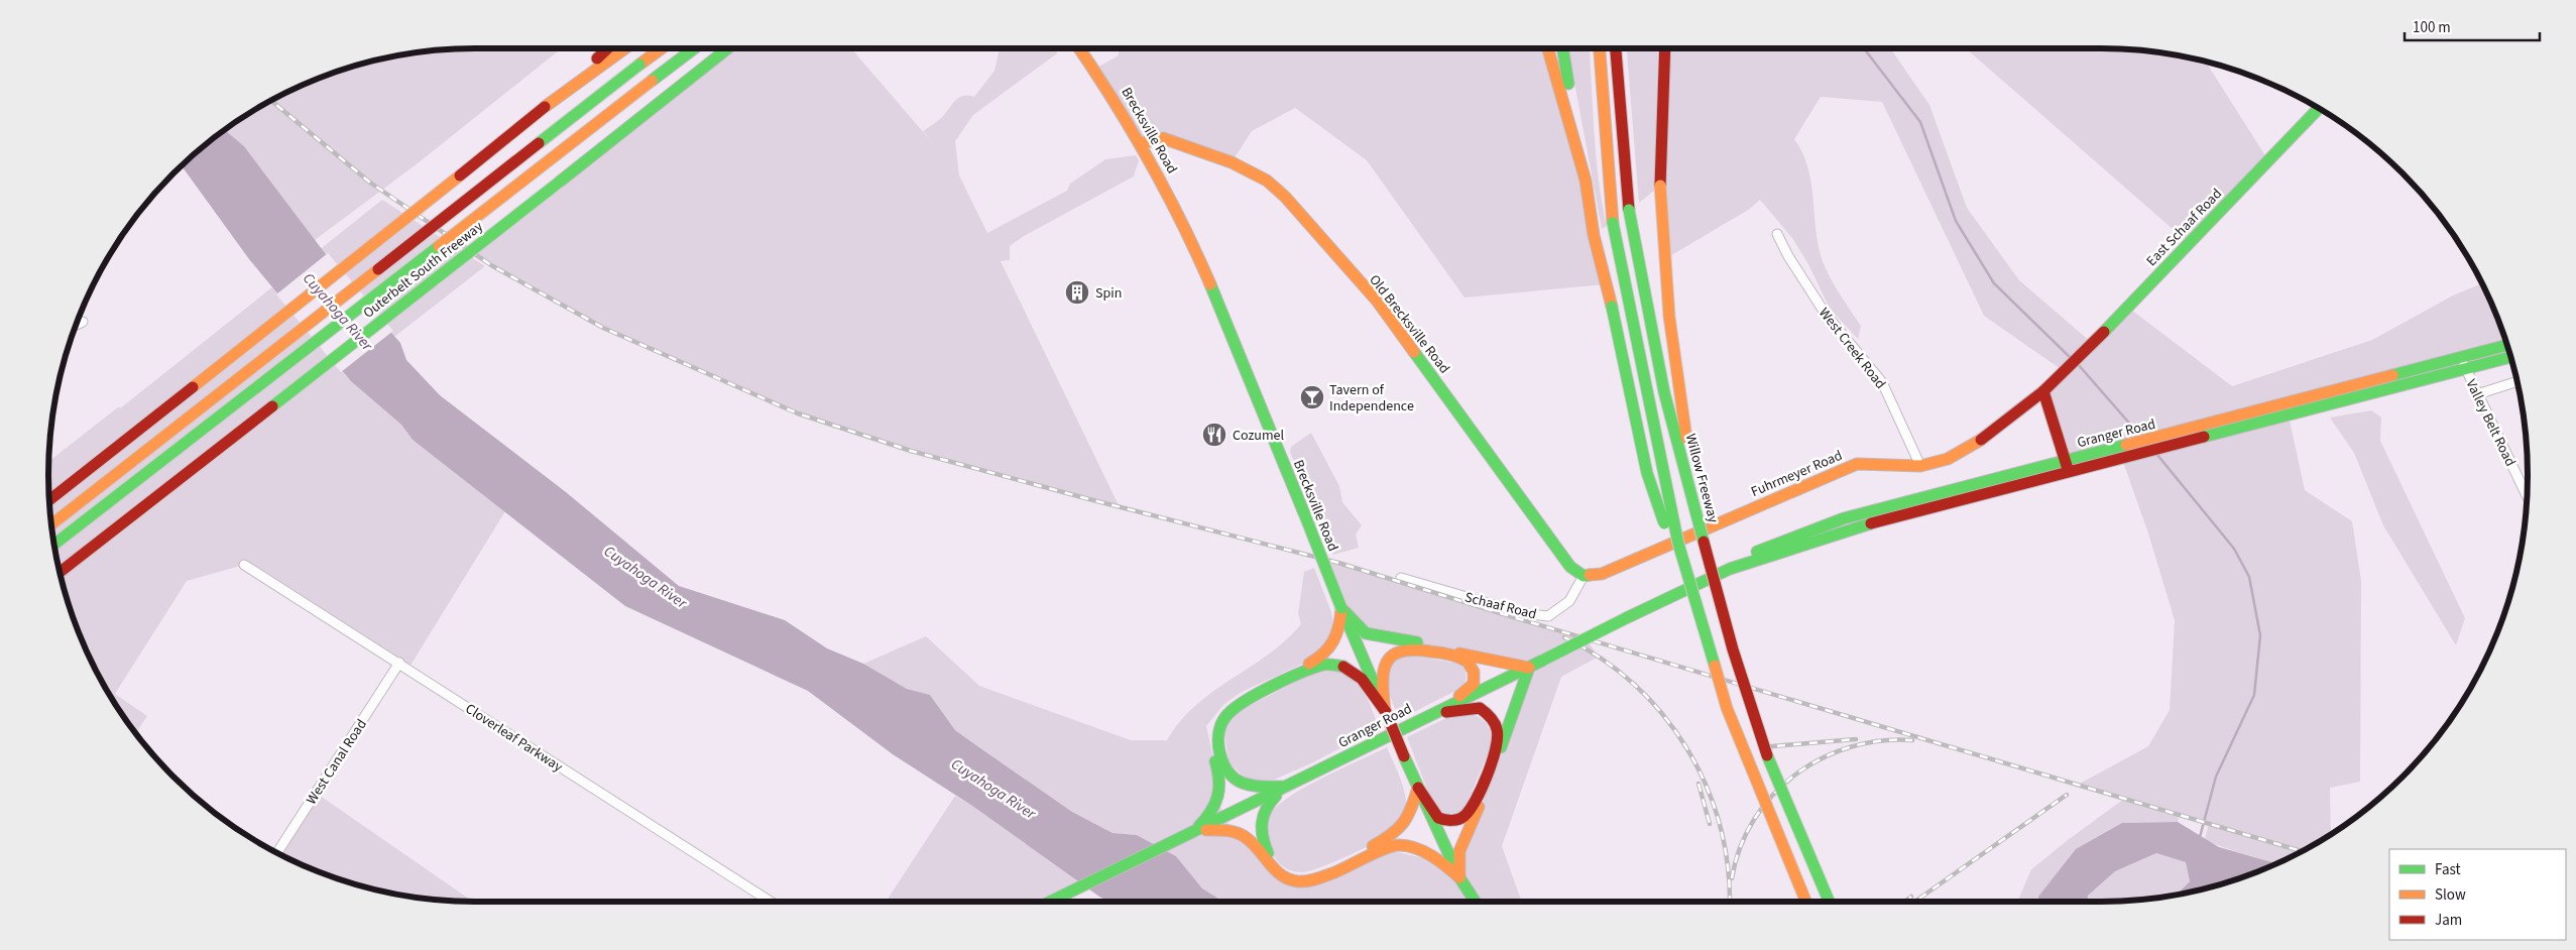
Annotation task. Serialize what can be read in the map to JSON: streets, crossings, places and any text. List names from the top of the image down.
{
  "streets": {
    "main road": [
      "Brecksville Road",
      "East Schaaf Road",
      "Outerbelt South Freeway",
      "Old Brecksville Road",
      "Granger Road",
      "Fuhrmeyer Road",
      "Willow Freeway"
    ],
    "street": [
      "West Creek Road",
      "Valley Belt Road",
      "Schaaf Road",
      "Cloverleaf Parkway",
      "West Canal Road"
    ]
  },
  "crossings": [
    ["Brecksville Road", "Old Brecksville Road"],
    ["East Schaaf Road", "Fuhrmeyer Road"],
    ["Old Brecksville Road", "Fuhrmeyer Road"],
    ["Old Brecksville Road", "Schaaf Road"],
    ["West Creek Road", "Fuhrmeyer Road"],
    ["Valley Belt Road", "Granger Road"],
    ["Fuhrmeyer Road", "Schaaf Road"],
    ["Cloverleaf Parkway", "West Canal Road"]
  ],
  "water": ["Cuyahoga River"],
  "places": {
    "building": ["Spin"],
    "bar": ["Tavern of Independence"],
    "restaurant": ["Cozumel"]
  },
  "legend": ["Fast", "Slow", "Jam"],
  "scale_bar": "100 m"
}
